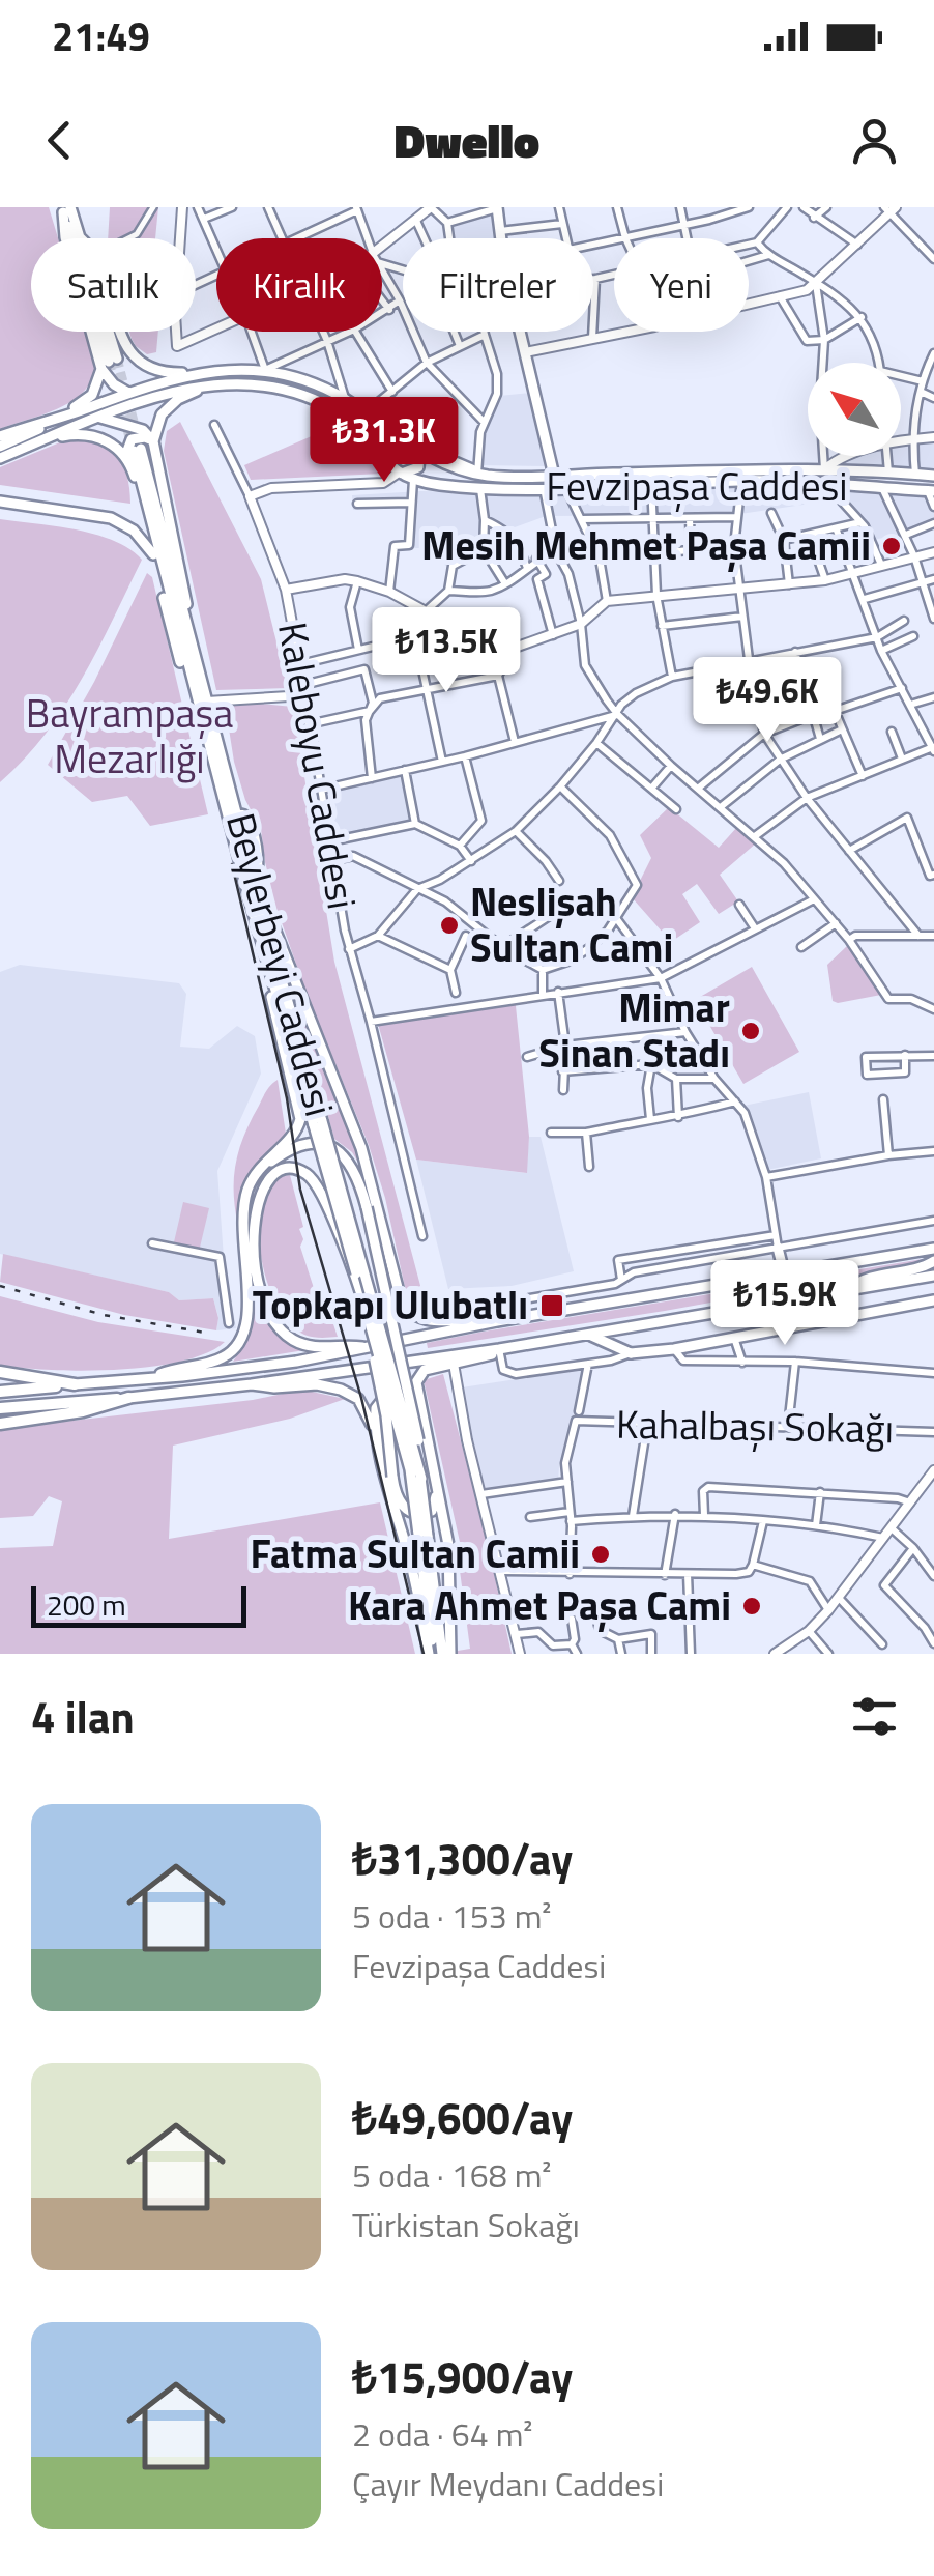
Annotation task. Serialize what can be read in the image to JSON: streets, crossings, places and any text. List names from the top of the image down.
{
  "streets": {
    "main road": ["Fevzipaşa Caddesi", "Beylerbeyi Caddesi"],
    "street": ["Kaleboyu Caddesi", "Kahalbaşı Sokağı"]
  },
  "parks": ["Bayrampaşa Mezarlığı"],
  "places": {
    "other": [
      "Mesih Mehmet Paşa Camii",
      "Neslişah Sultan Cami",
      "Mimar Sinan Stadı",
      "Fatma Sultan Camii",
      "Kara Ahmet Paşa Cami"
    ],
    "transit": ["Topkapı Ulubatlı"]
  },
  "scale_bar": "200 m",
  "north": "top left",
  "page": {
    "status": "21:49",
    "header": "Dwello",
    "chip": [
      "Satılık",
      "Kiralık",
      "Filtreler",
      "Yeni"
    ],
    "price": [
      "₺31.3K",
      "₺13.5K",
      "₺49.6K",
      "₺15.9K"
    ],
    "scale": "200 m",
    "heading": "4 ilan",
    "list": [
      {
        "name": "₺31,300/ay",
        "note": "5 oda · 153 m² · Fevzipaşa Caddesi"
      },
      {
        "name": "₺49,600/ay",
        "note": "5 oda · 168 m² · Türkistan Sokağı"
      },
      {
        "name": "₺15,900/ay",
        "note": "2 oda · 64 m² · Çayır Meydanı Caddesi"
      }
    ]
  }
}
